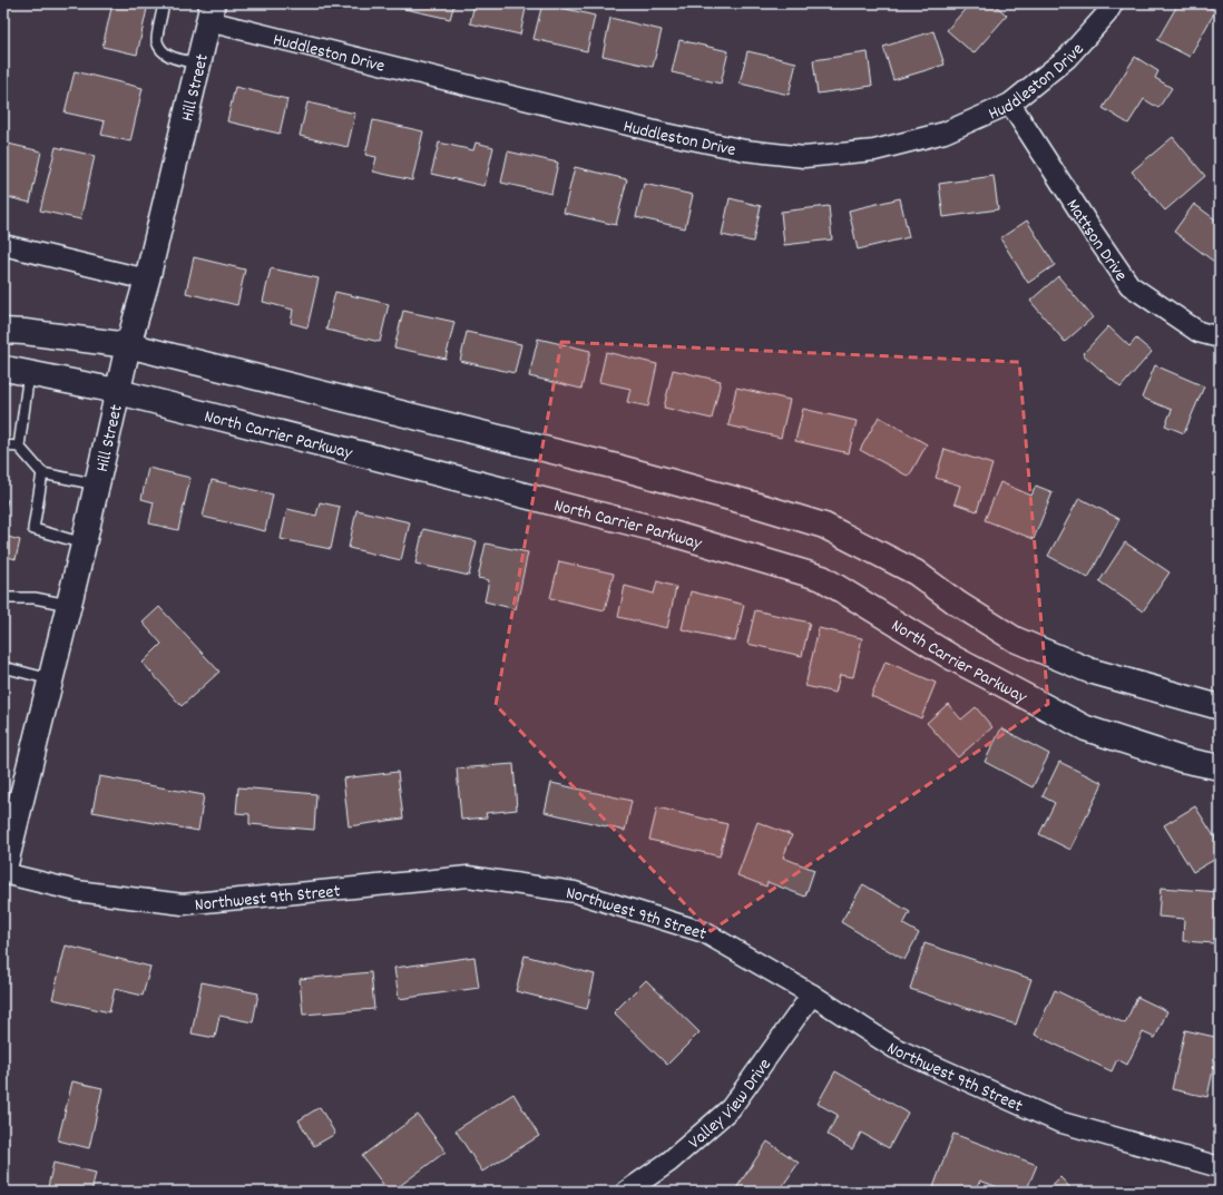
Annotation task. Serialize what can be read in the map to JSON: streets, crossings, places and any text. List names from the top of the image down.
{
  "streets": {
    "main road": ["Hill Street", "North Carrier Parkway"],
    "street": [
      "Huddleston Drive",
      "Mattson Drive",
      "Northwest 9th Street",
      "Valley View Drive"
    ]
  },
  "crossings": [
    ["Huddleston Drive", "Hill Street"],
    ["Huddleston Drive", "Mattson Drive"],
    ["Hill Street", "North Carrier Parkway"],
    ["Hill Street", "Northwest 9th Street"],
    ["Northwest 9th Street", "Valley View Drive"]
  ]
}
